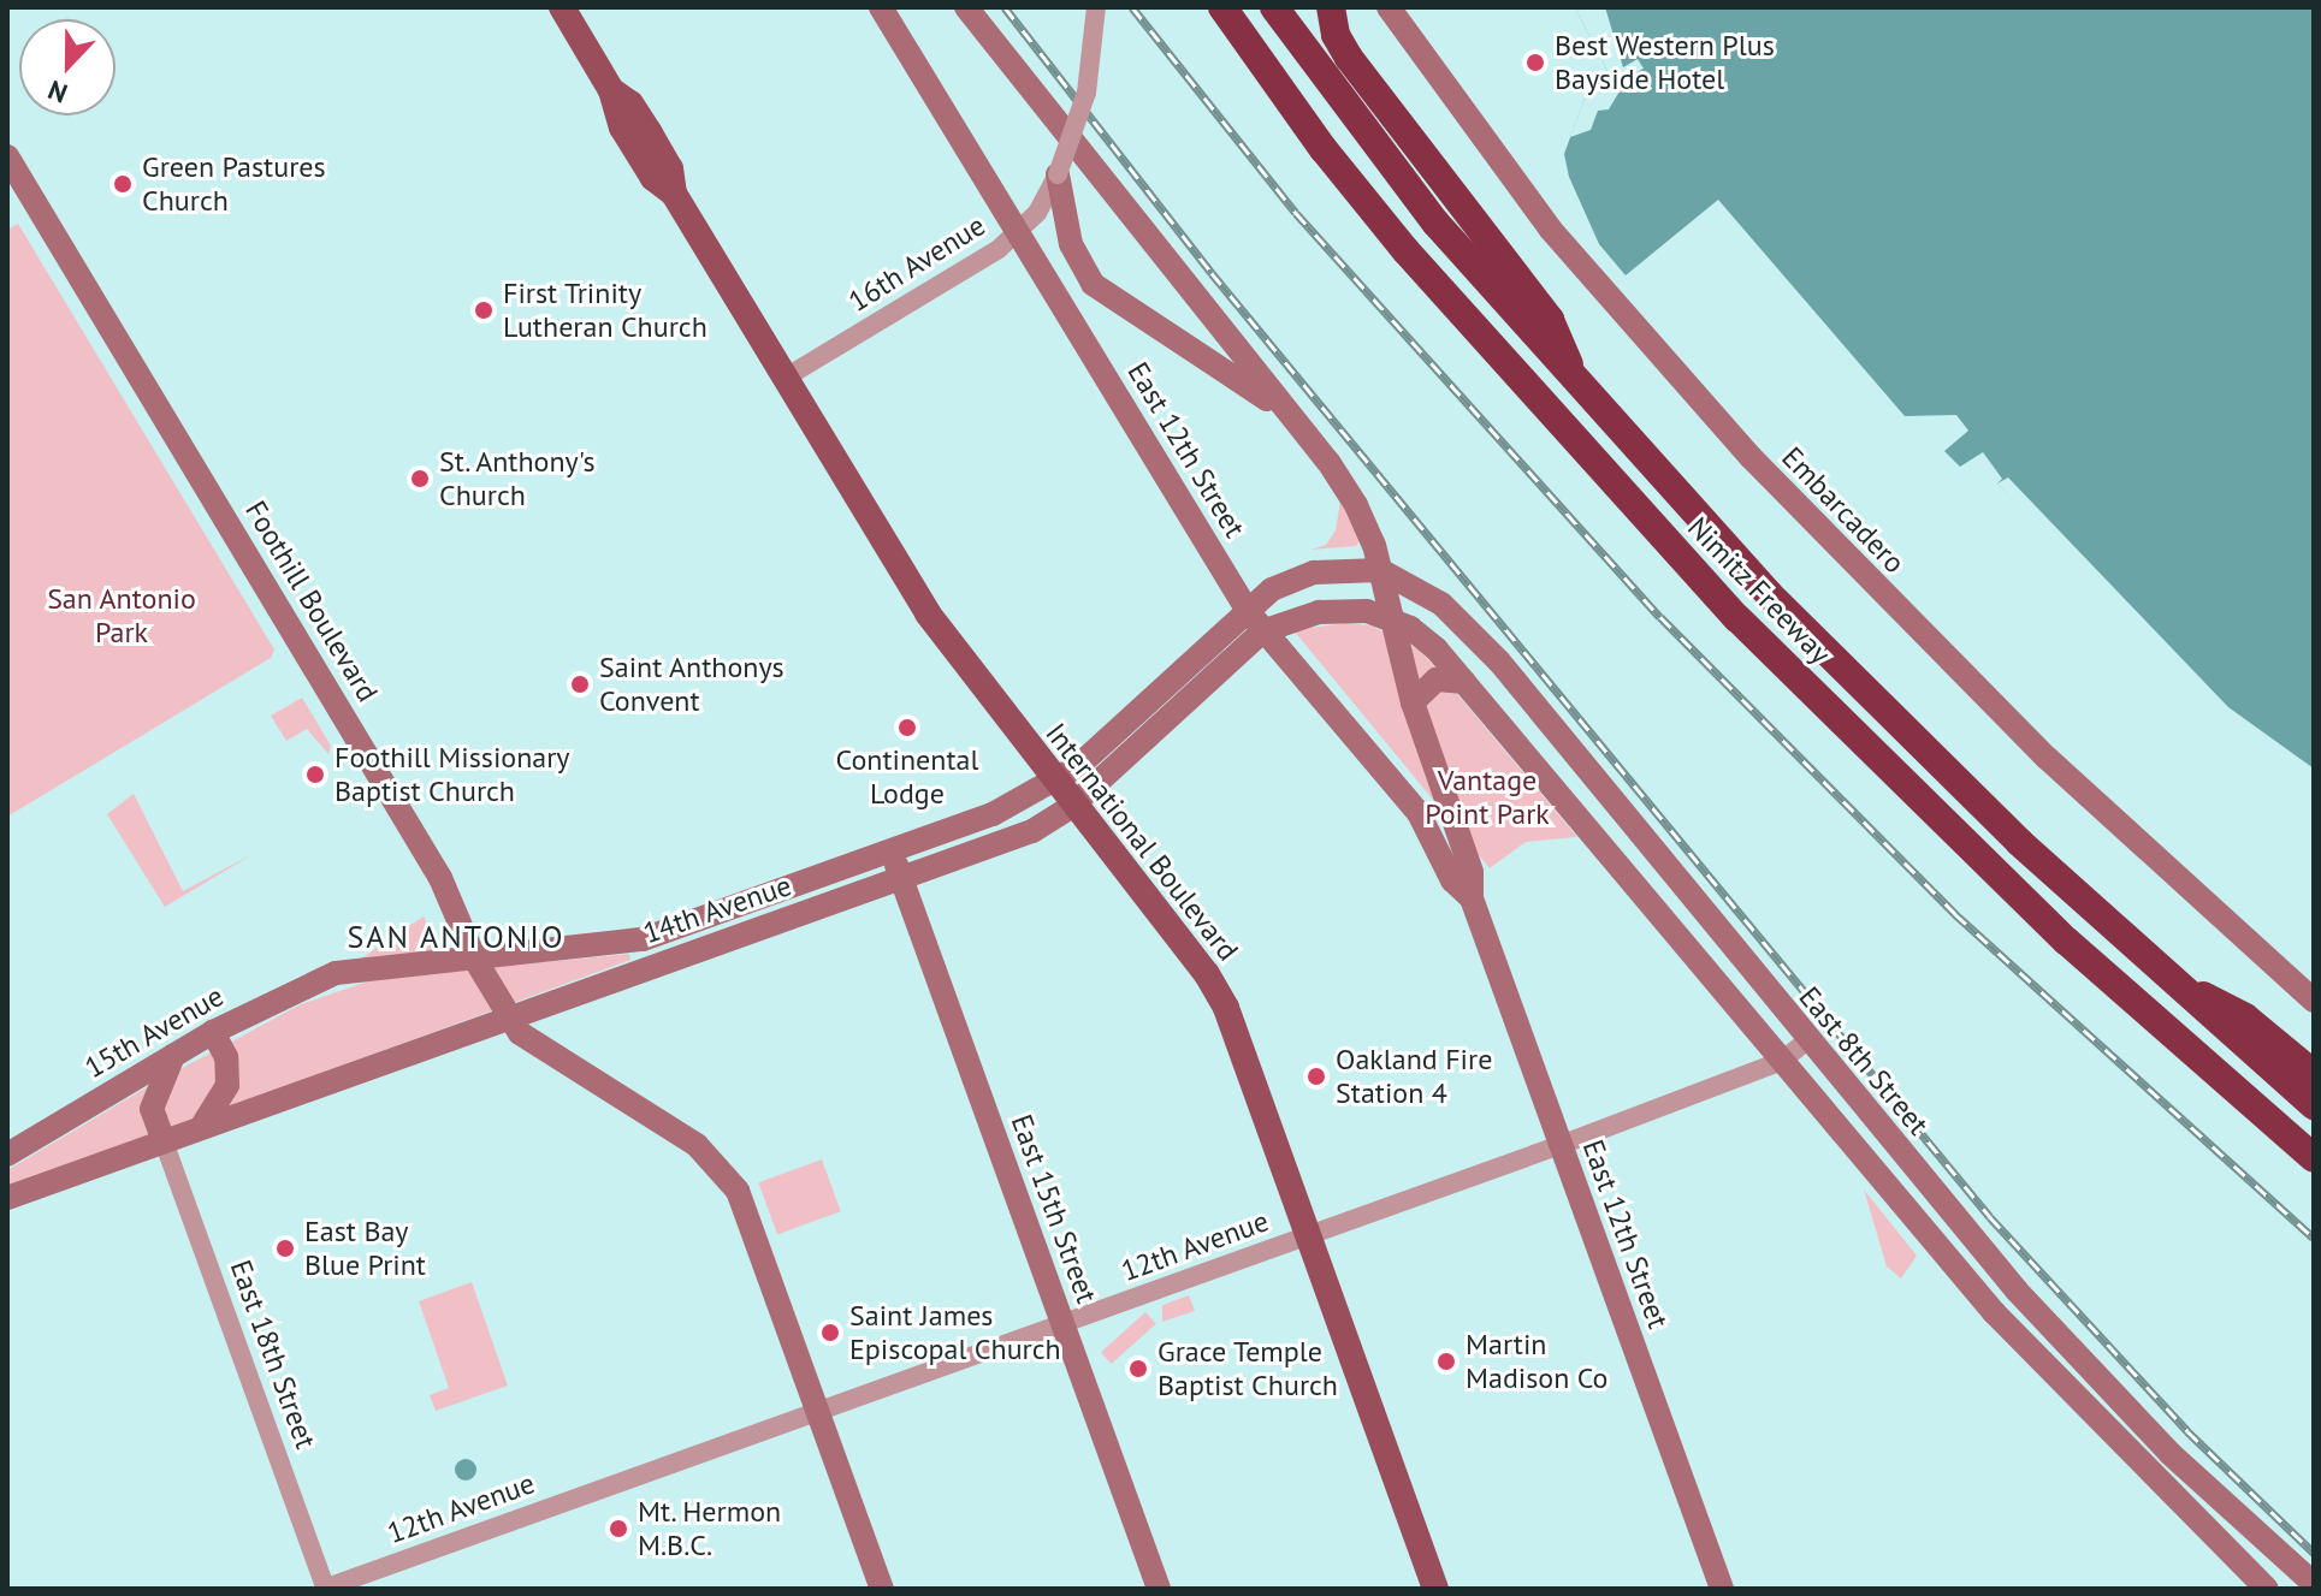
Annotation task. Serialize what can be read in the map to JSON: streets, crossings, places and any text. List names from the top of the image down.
{
  "streets": {
    "highway": ["Nimitz Freeway"],
    "main road": [
      "East 12th Street",
      "Embarcadero",
      "Foothill Boulevard",
      "International Boulevard",
      "14th Avenue",
      "15th Avenue",
      "East 8th Street",
      "East 15th Street"
    ],
    "street": ["16th Avenue", "12th Avenue", "East 18th Street"]
  },
  "crossings": [
    ["16th Avenue", "East 12th Street"],
    ["16th Avenue", "International Boulevard"],
    ["East 12th Street", "14th Avenue"],
    ["East 12th Street", "East 8th Street"],
    ["East 12th Street", "12th Avenue"],
    ["Foothill Boulevard", "14th Avenue"],
    ["Foothill Boulevard", "12th Avenue"],
    ["International Boulevard", "14th Avenue"],
    ["International Boulevard", "12th Avenue"],
    ["14th Avenue", "15th Avenue"],
    ["14th Avenue", "East 8th Street"],
    ["14th Avenue", "East 15th Street"],
    ["14th Avenue", "East 18th Street"],
    ["East 8th Street", "12th Avenue"],
    ["East 15th Street", "12th Avenue"],
    ["12th Avenue", "East 18th Street"]
  ],
  "districts": ["SAN ANTONIO"],
  "parks": ["San Antonio Park", "Vantage Point Park"],
  "places": [
    "Best Western Plus Bayside Hotel",
    "Green Pastures Church",
    "First Trinity Lutheran Church",
    "St. Anthony's Church",
    "Saint Anthonys Convent",
    "Continental Lodge",
    "Foothill Missionary Baptist Church",
    "Oakland Fire Station 4",
    "East Bay Blue Print",
    "Saint James Episcopal Church",
    "Martin Madison Co",
    "Grace Temple Baptist Church",
    "Mt. Hermon M.B.C."
  ],
  "north": "bottom"
}
